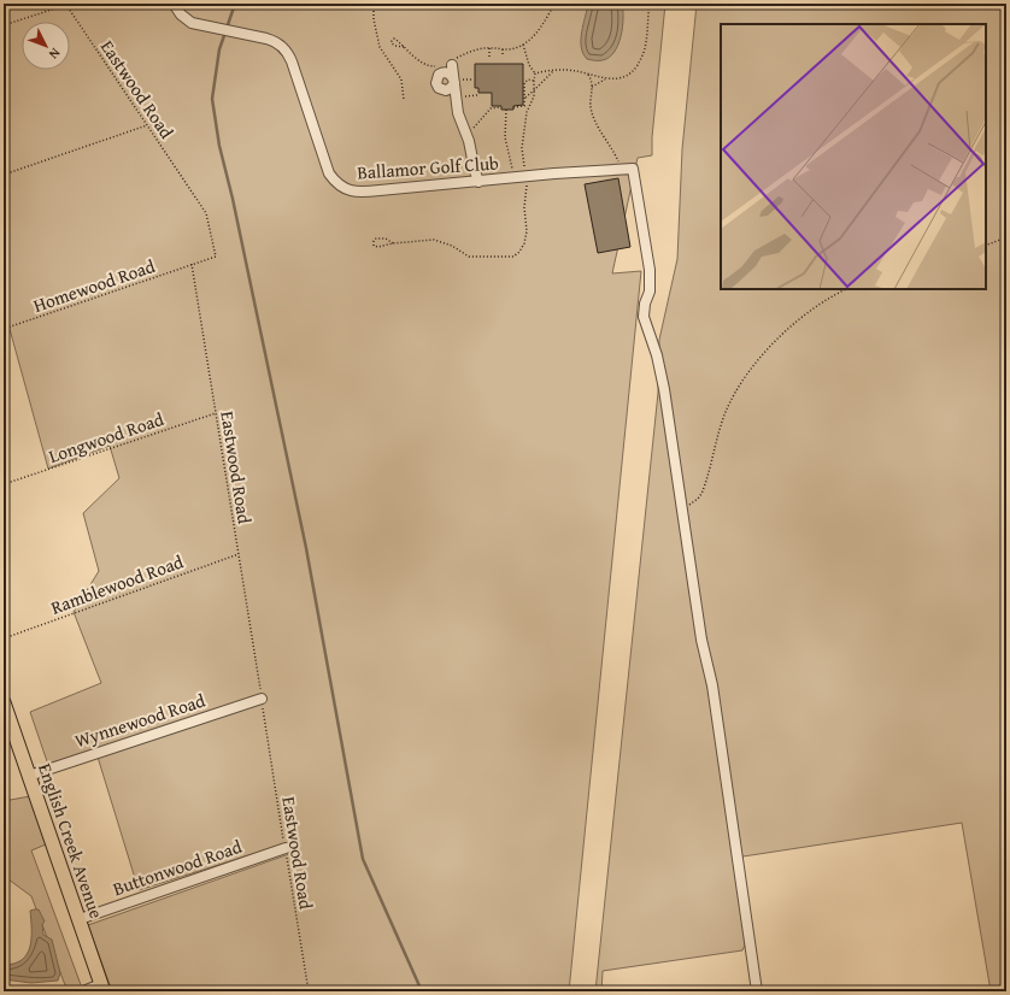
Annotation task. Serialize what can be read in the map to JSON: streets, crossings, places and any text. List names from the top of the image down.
{
  "streets": {
    "main road": ["English Creek Avenue"],
    "street": ["Ballamor Golf Club", "Wynnewood Road", "Buttonwood Road"],
    "path": [
      "Eastwood Road",
      "Homewood Road",
      "Longwood Road",
      "Ramblewood Road"
    ]
  },
  "crossings": [
    ["Eastwood Road", "Homewood Road"],
    ["Eastwood Road", "Longwood Road"],
    ["Eastwood Road", "Ramblewood Road"],
    ["Eastwood Road", "Wynnewood Road"],
    ["Eastwood Road", "Buttonwood Road"],
    ["Wynnewood Road", "English Creek Avenue"],
    ["English Creek Avenue", "Buttonwood Road"]
  ],
  "north": "bottom right"
}
